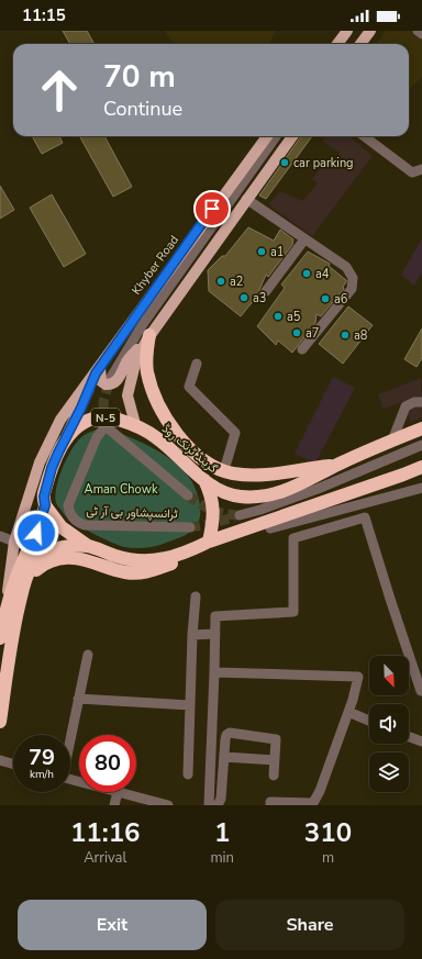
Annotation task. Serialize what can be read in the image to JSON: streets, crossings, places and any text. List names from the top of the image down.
{
  "streets": {
    "highway": ["N-5", "گرینڈ ٹرنک روڈ"],
    "main road": ["Khyber Road"],
    "street": ["ٹرانسپشاور بی آر ٹی"]
  },
  "parks": ["Aman Chowk"],
  "places": [
    "car parking",
    "a1",
    "a4",
    "a2",
    "a3",
    "a6",
    "a5",
    "a7",
    "a8"
  ],
  "north": "bottom right",
  "page": {
    "status": "11:15",
    "turn": ["70 m", "Continue"],
    "speed": "79 km/h",
    "limit": "80",
    "eta": [
      "11:16",
      "Arrival",
      "1",
      "min",
      "310",
      "m"
    ],
    "buttons": ["Exit", "Share"]
  }
}
